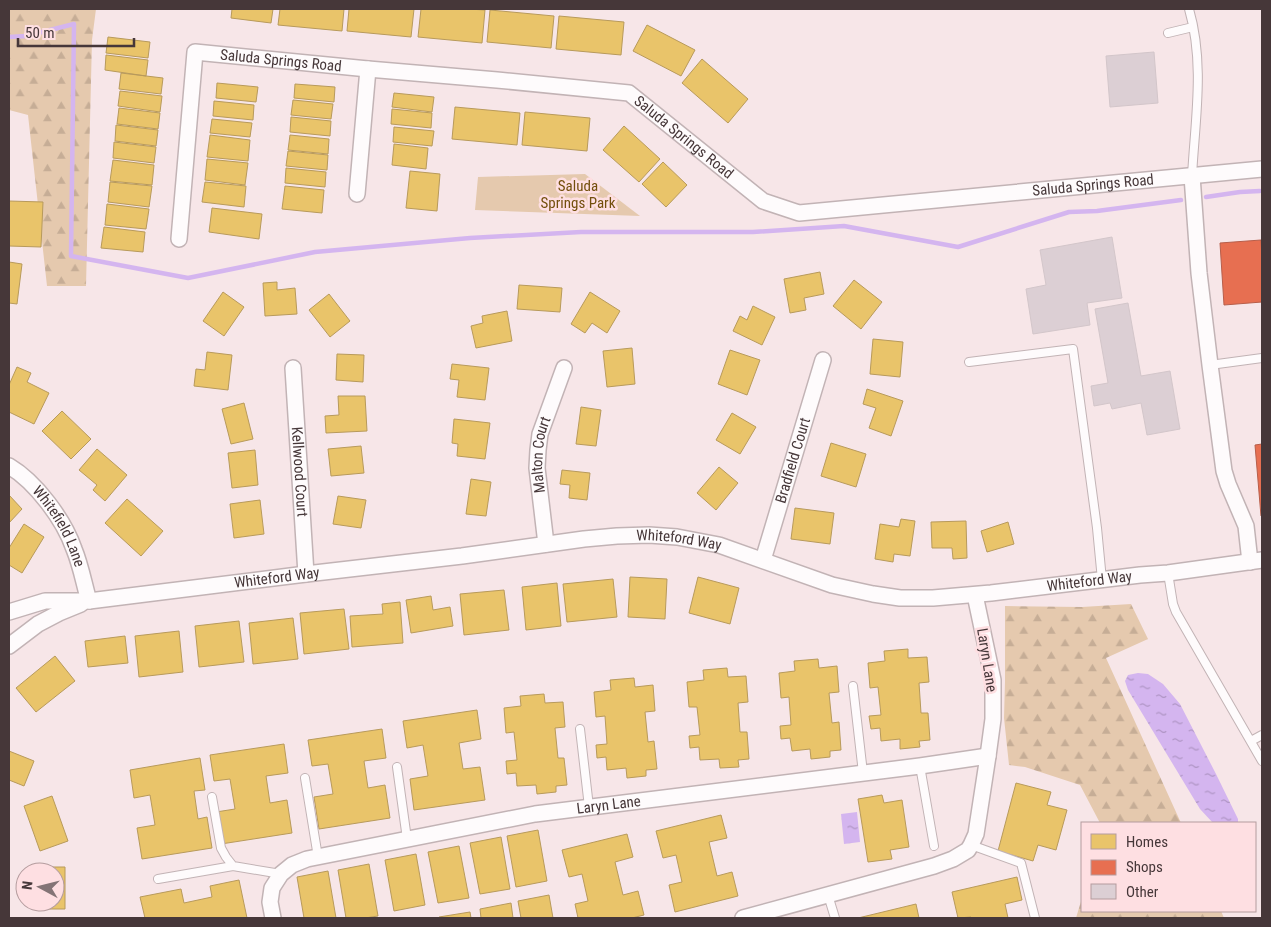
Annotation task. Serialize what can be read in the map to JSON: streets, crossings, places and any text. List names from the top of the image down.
{
  "streets": {
    "street": [
      "Saluda Springs Road",
      "Malton Court",
      "Bradfield Court",
      "Kellwood Court",
      "Whitefield Lane",
      "Whiteford Way",
      "Laryn Lane"
    ]
  },
  "crossings": [
    ["Malton Court", "Whiteford Way"],
    ["Bradfield Court", "Whiteford Way"],
    ["Kellwood Court", "Whiteford Way"],
    ["Whitefield Lane", "Whiteford Way"],
    ["Whiteford Way", "Laryn Lane"]
  ],
  "parks": ["Saluda Springs Park"],
  "legend": ["Homes", "Shops", "Other"],
  "scale_bar": "50 m",
  "north": "left"
}
